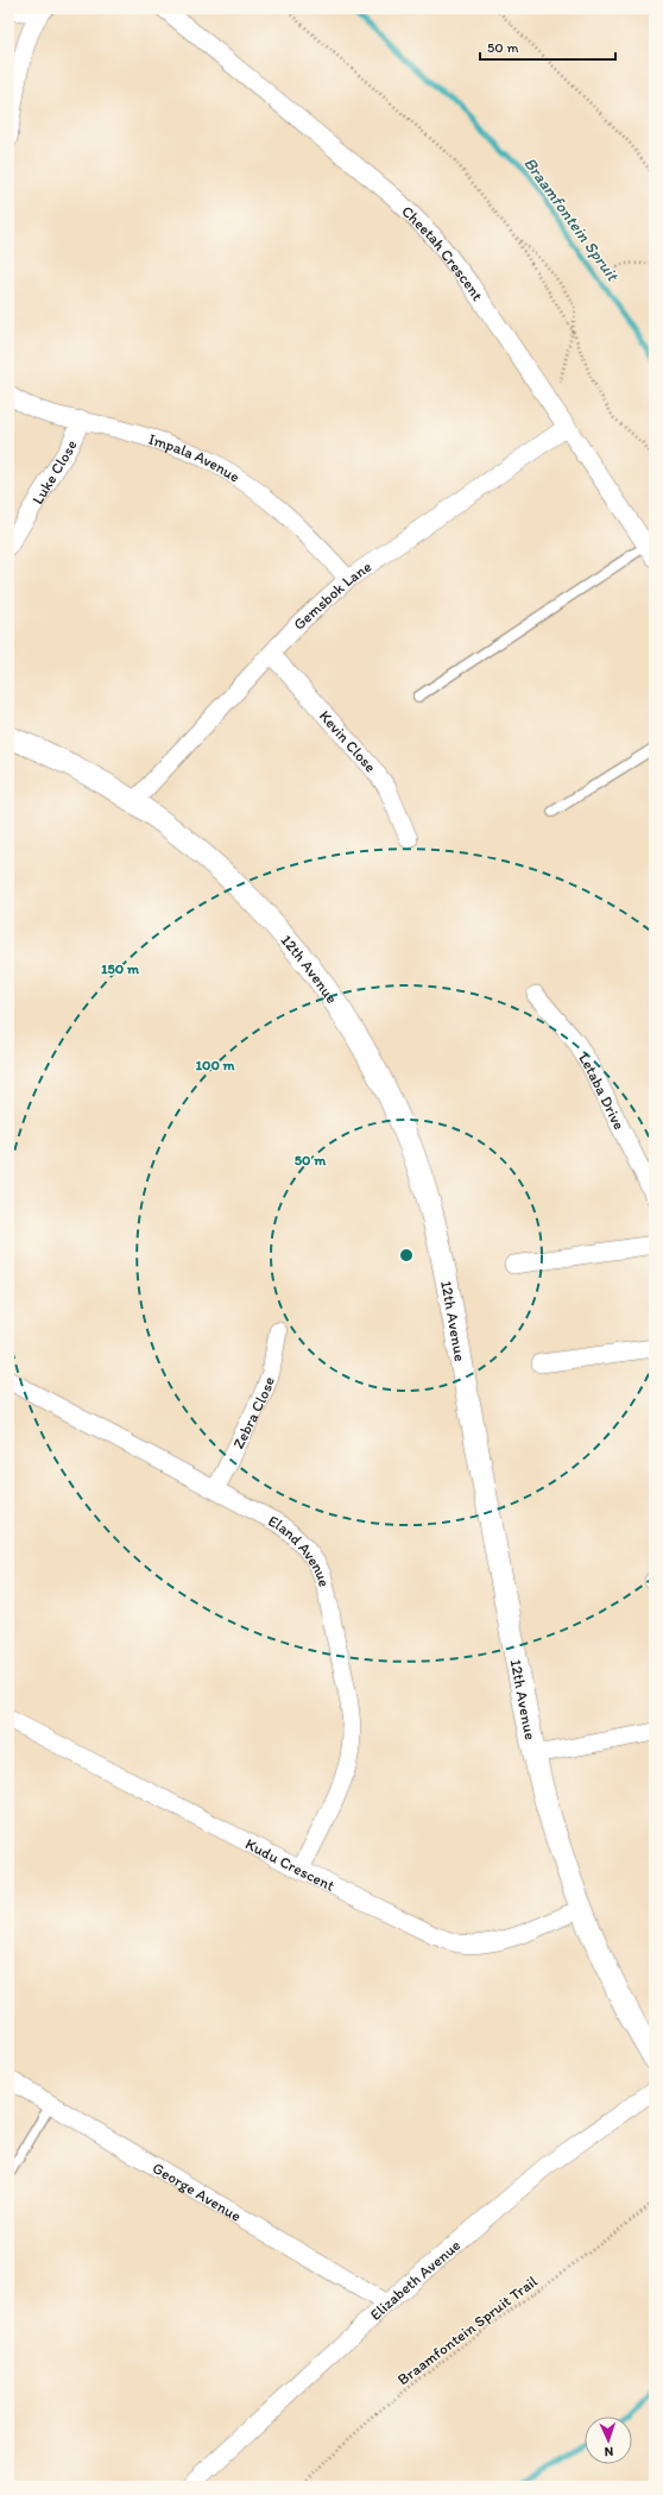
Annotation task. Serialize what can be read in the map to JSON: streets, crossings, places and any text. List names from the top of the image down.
{
  "streets": {
    "street": [
      "Cheetah Crescent",
      "Impala Avenue",
      "Luke Close",
      "Gemsbok Lane",
      "Kevin Close",
      "12th Avenue",
      "Letaba Drive",
      "Zebra Close",
      "Eland Avenue",
      "Kudu Crescent",
      "George Avenue",
      "Elizabeth Avenue"
    ],
    "path": ["Braamfontein Spruit Trail"]
  },
  "crossings": [
    ["Cheetah Crescent", "Gemsbok Lane"],
    ["Impala Avenue", "Luke Close"],
    ["Impala Avenue", "Gemsbok Lane"],
    ["Gemsbok Lane", "Kevin Close"],
    ["Gemsbok Lane", "12th Avenue"],
    ["12th Avenue", "Kudu Crescent"],
    ["Zebra Close", "Eland Avenue"],
    ["Eland Avenue", "Kudu Crescent"],
    ["George Avenue", "Elizabeth Avenue"]
  ],
  "water": ["Braamfontein Spruit"],
  "scale_bar": "50 m",
  "north": "bottom",
  "rings": ["150 m", "100 m", "50 m"]
}
